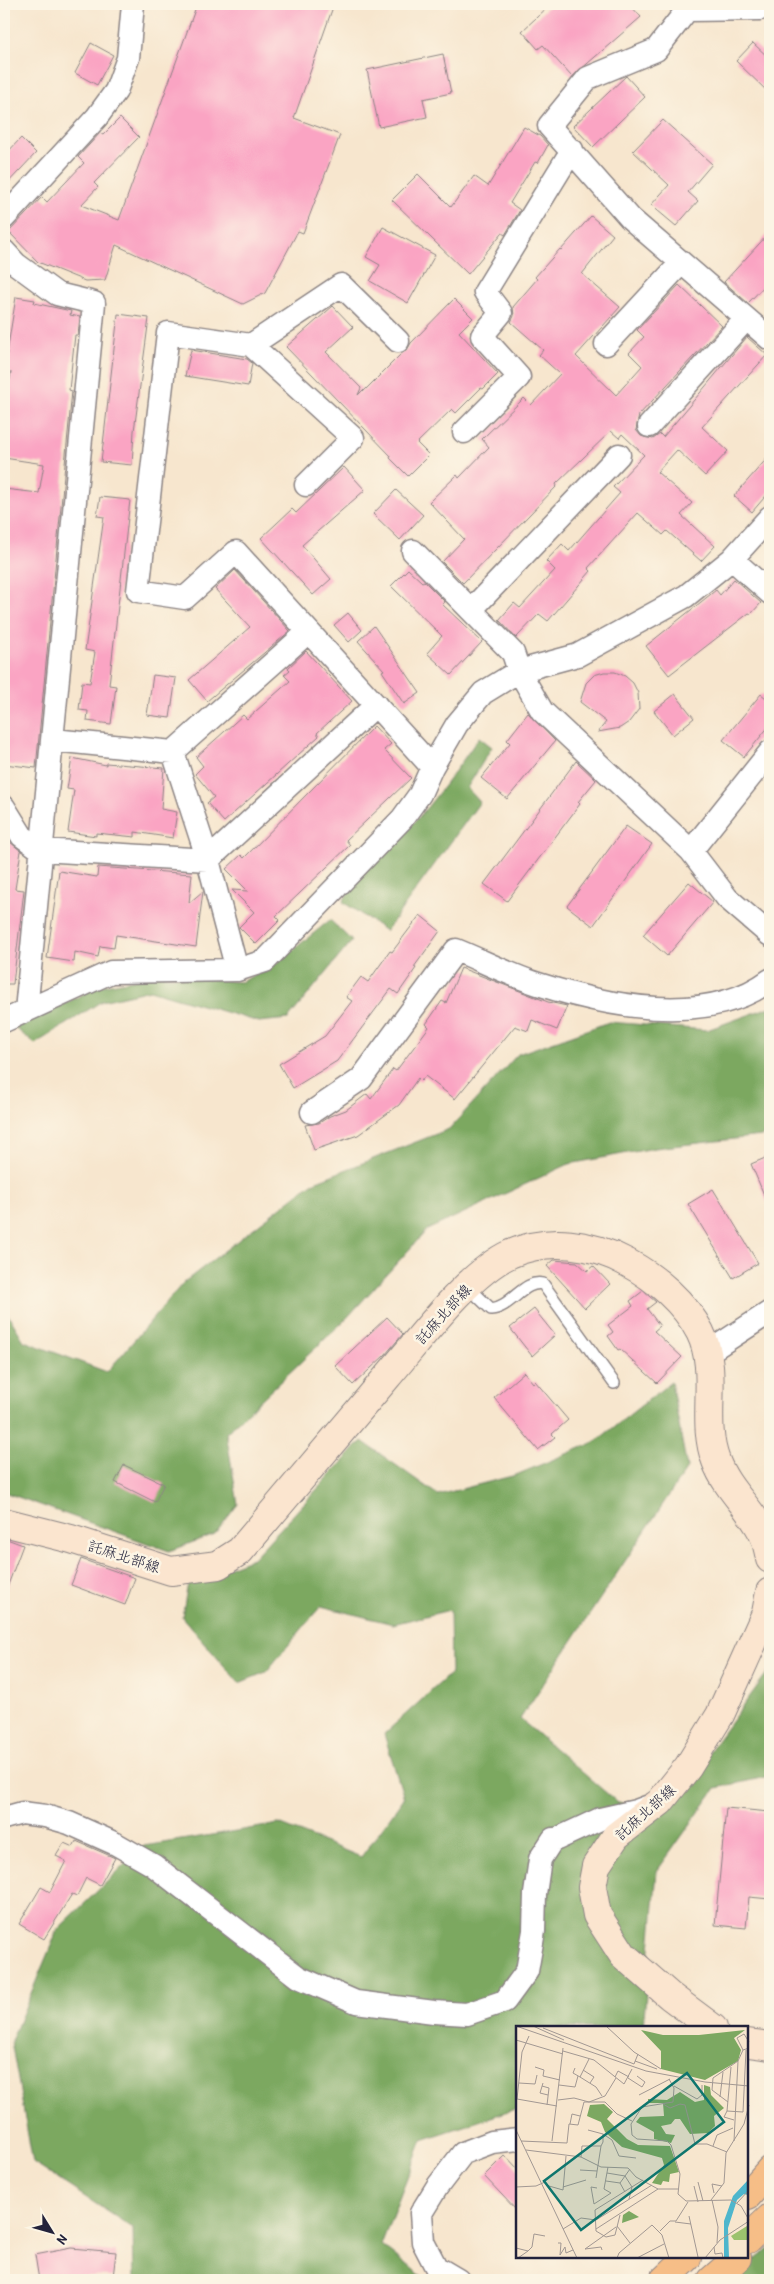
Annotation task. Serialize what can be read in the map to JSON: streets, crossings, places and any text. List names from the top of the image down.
{
  "streets": {
    "main road": ["託麻北部線"]
  },
  "north": "bottom right"
}
